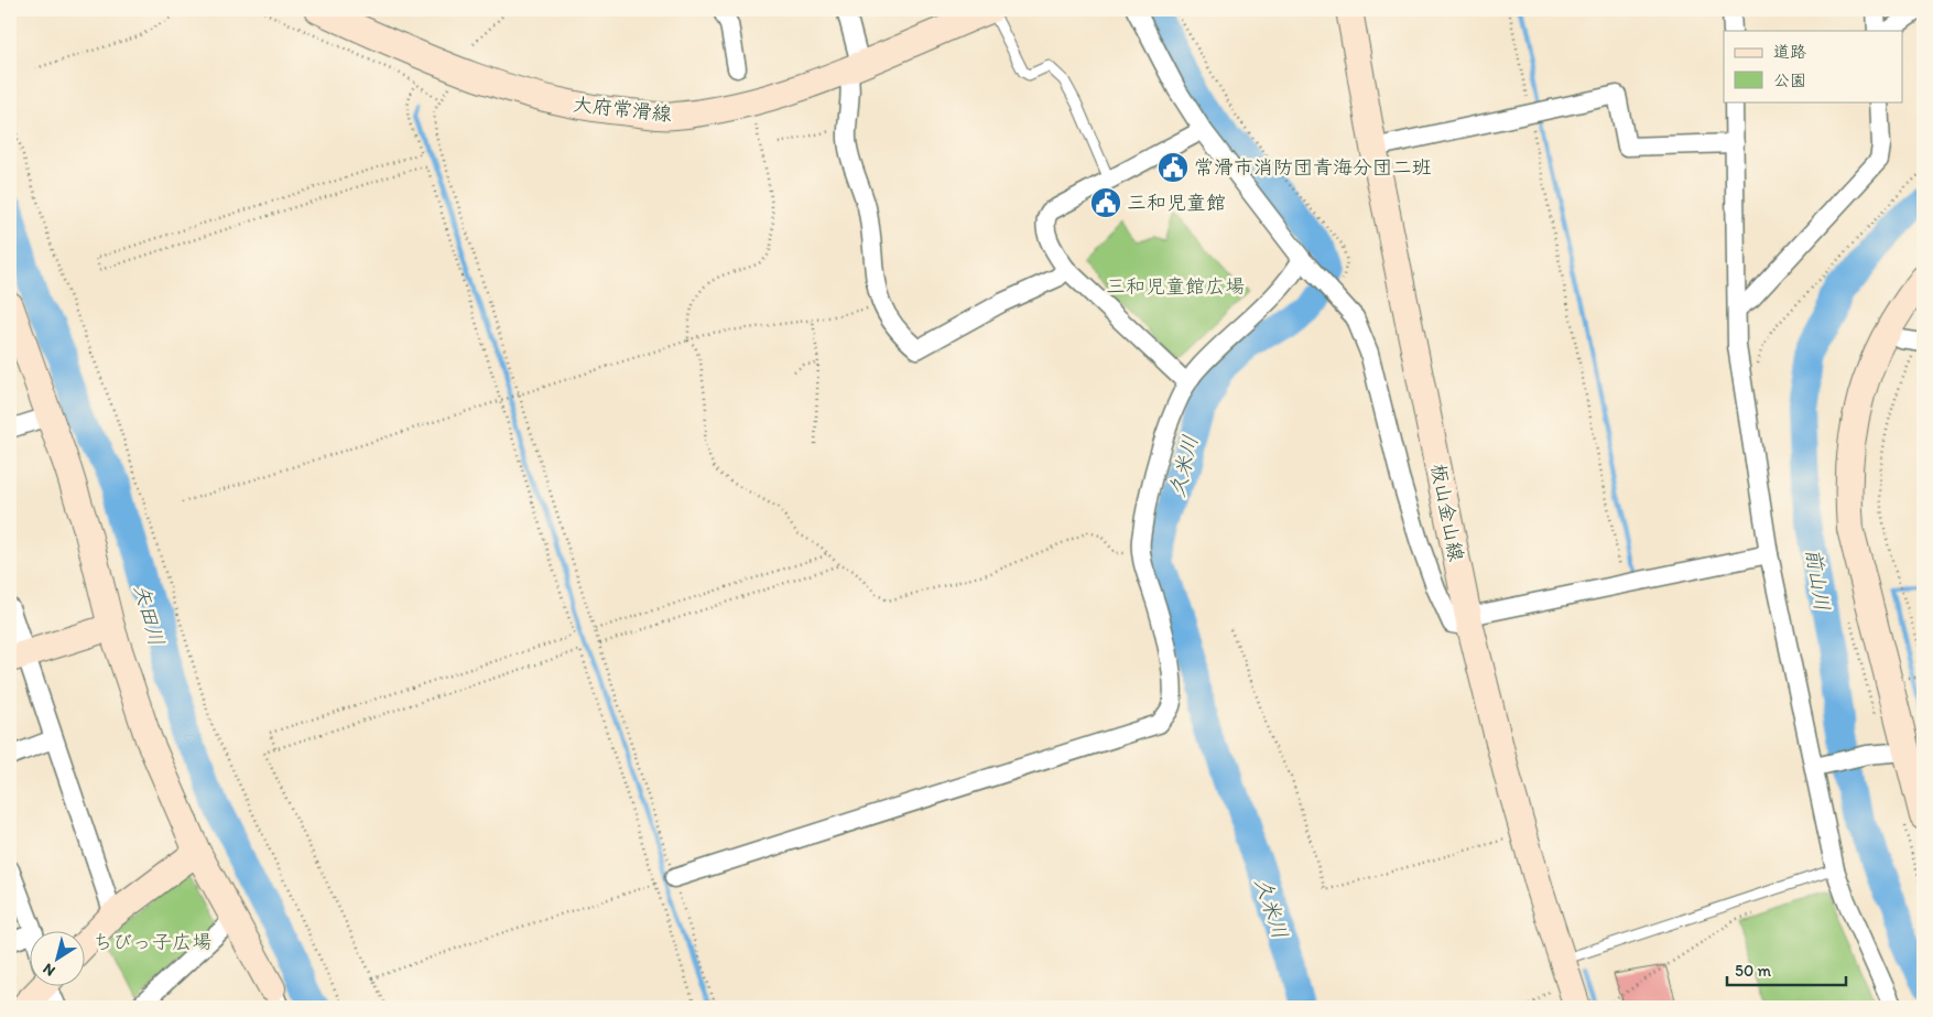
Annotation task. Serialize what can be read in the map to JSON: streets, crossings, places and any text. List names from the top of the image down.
{
  "streets": {
    "main road": ["大府常滑線", "板山金山線"]
  },
  "water": ["久米川", "前山川", "矢田川"],
  "parks": ["三和児童館広場", "ちびっ子広場"],
  "places": {
    "public building": ["常滑市消防団青海分団二班", "三和児童館"]
  },
  "legend": ["道路", "公園"],
  "scale_bar": "50 m",
  "north": "bottom left"
}
